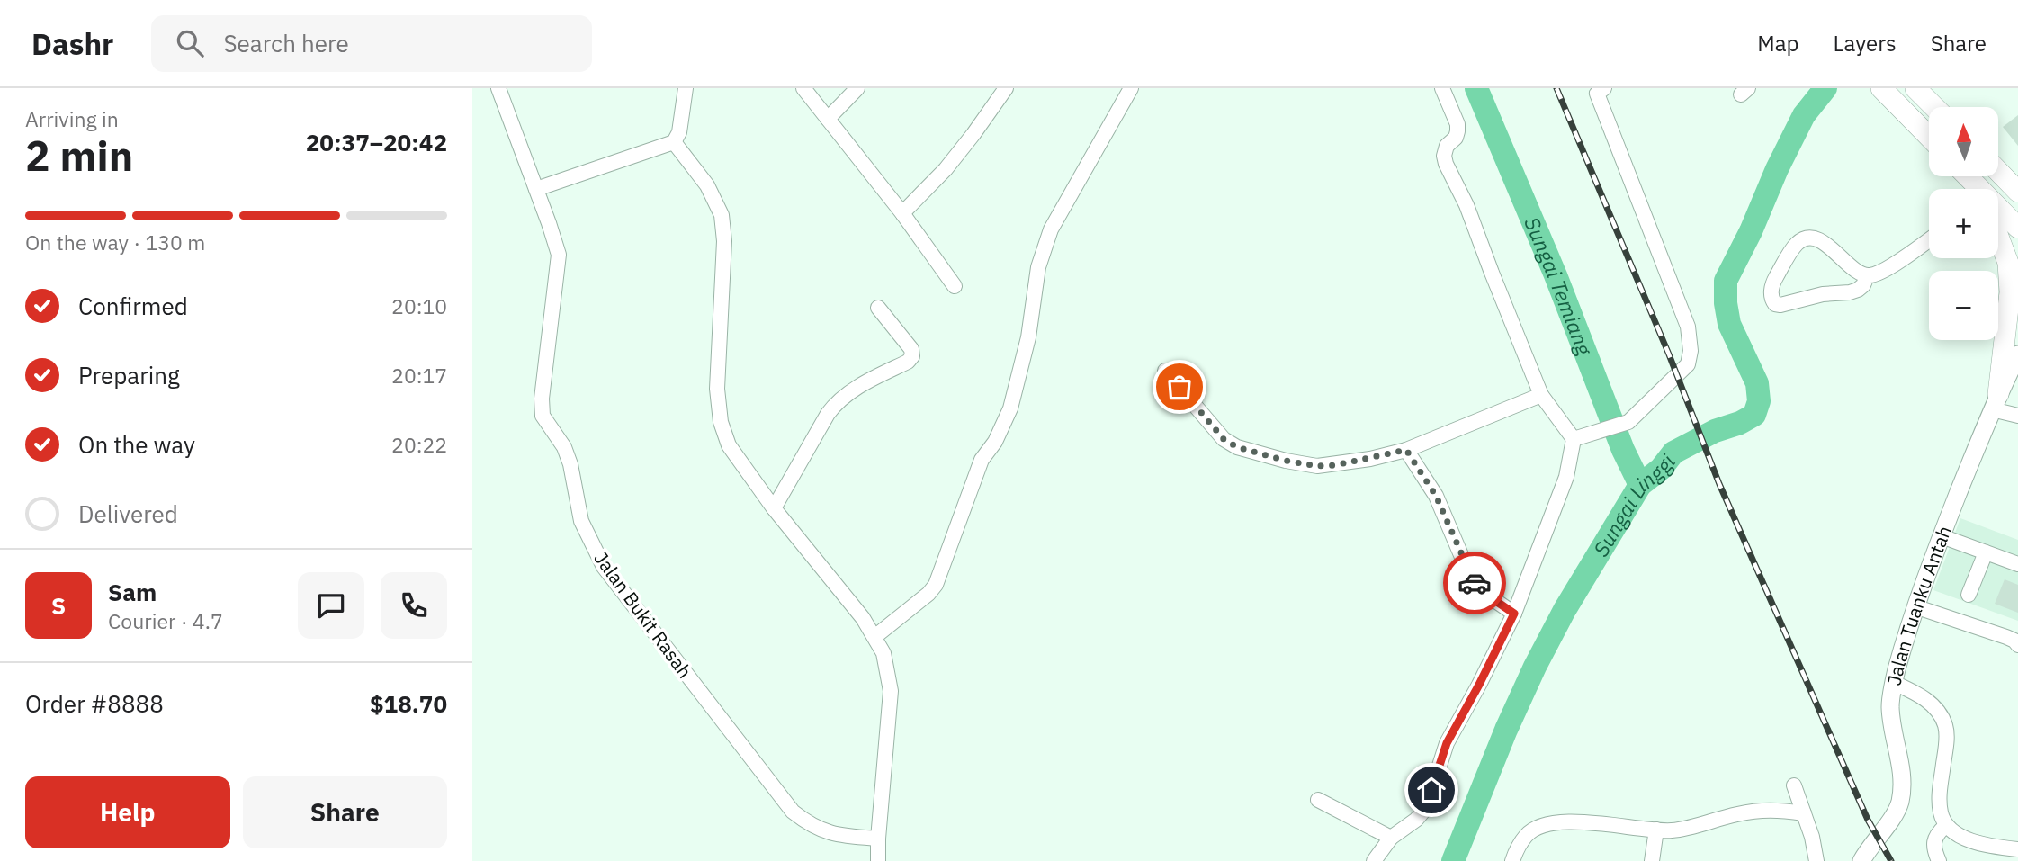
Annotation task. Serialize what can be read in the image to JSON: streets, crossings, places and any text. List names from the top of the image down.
{
  "streets": {
    "main road": ["Jalan Tuanku Antah"],
    "street": ["Jalan Bukit Rasah"]
  },
  "water": ["Sungai Temiang", "Sungai Linggi"],
  "north": "top",
  "page": {
    "header": "Dashr",
    "search": "Search here",
    "nav": ["Map", "Layers", "Share"],
    "heading": ["2 min", "Arriving in", "20:37–20:42"],
    "panel": [
      "Sam",
      "Courier · 4.7",
      "Order #8888",
      "$18.70"
    ],
    "map_buttons": ["+", "−"],
    "bar": "On the way · 130 m",
    "list": [
      ["Confirmed", "20:10"],
      ["Preparing", "20:17"],
      ["On the way", "20:22"],
      "Delivered"
    ],
    "round": "S",
    "buttons": ["Help", "Share"]
  }
}
